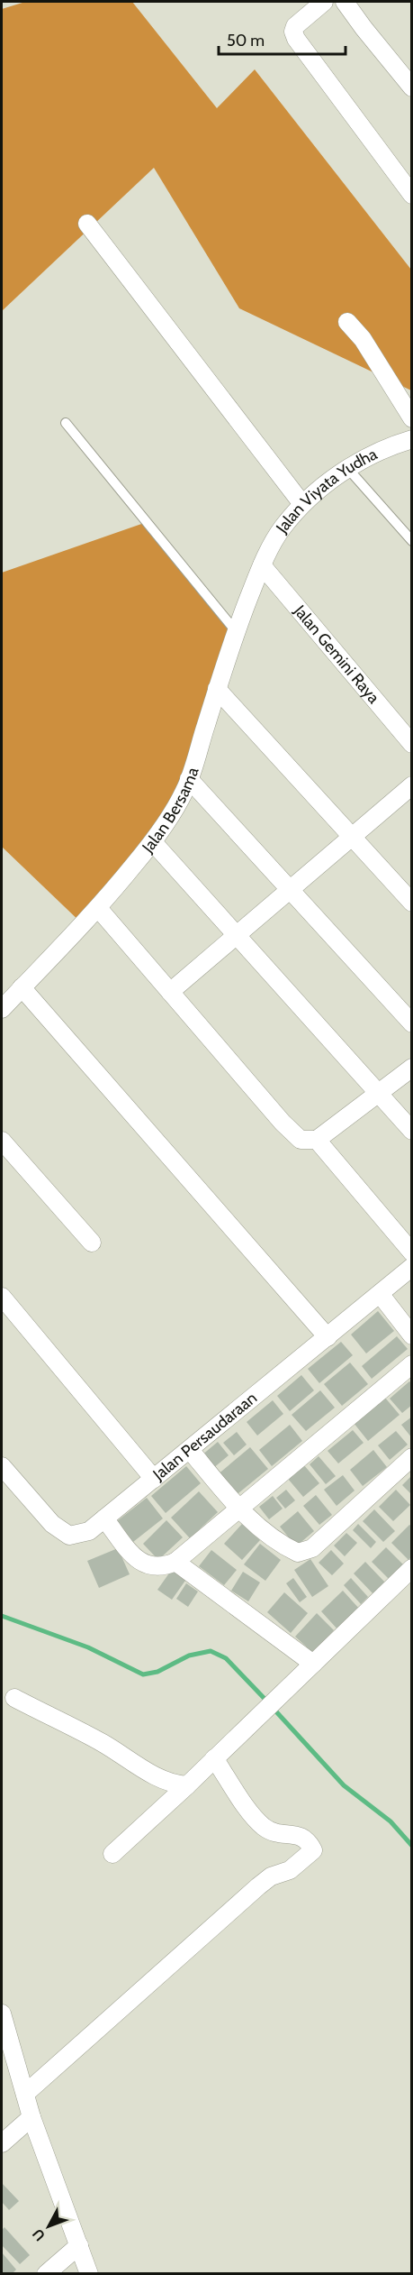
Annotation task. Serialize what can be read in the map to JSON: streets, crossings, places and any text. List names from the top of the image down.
{
  "streets": {
    "street": [
      "Jalan Viyata Yudha",
      "Jalan Gemini Raya",
      "Jalan Bersama",
      "Jalan Persaudaraan"
    ]
  },
  "crossings": [
    ["Jalan Viyata Yudha", "Jalan Gemini Raya"],
    ["Jalan Viyata Yudha", "Jalan Bersama"],
    ["Jalan Gemini Raya", "Jalan Bersama"]
  ],
  "scale_bar": "50 m",
  "north": "bottom left"
}
